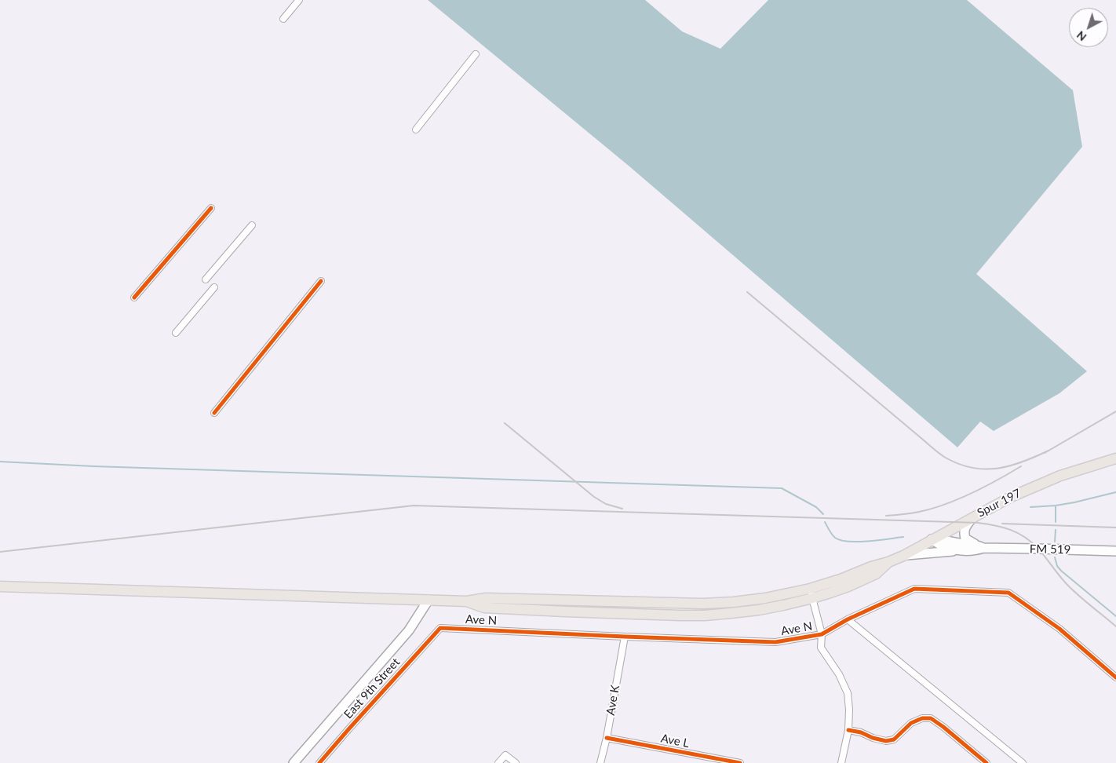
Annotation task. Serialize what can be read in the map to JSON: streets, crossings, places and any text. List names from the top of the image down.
{
  "streets": {
    "main road": ["Spur 197", "FM 519"],
    "street": [
      "Ave N",
      "East 9th Street",
      "Ave K",
      "Ave L"
    ]
  },
  "crossings": [
    ["Spur 197", "FM 519"],
    ["Ave N", "East 9th Street"],
    ["Ave N", "Ave K"],
    ["Ave K", "Ave L"]
  ],
  "north": "bottom left"
}
